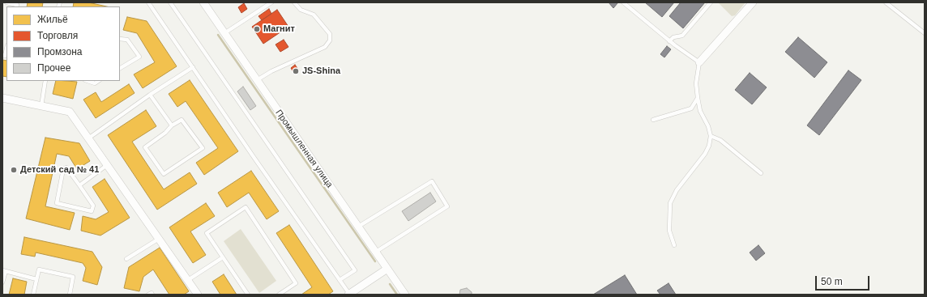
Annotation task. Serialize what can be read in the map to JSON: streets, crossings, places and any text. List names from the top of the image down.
{
  "streets": {
    "street": ["Промышленная улица"]
  },
  "places": ["Магнит", "JS-Shina", "Детский сад № 41"],
  "legend": [
    "Жильё",
    "Торговля",
    "Промзона",
    "Прочее"
  ],
  "scale_bar": "50 m"
}
